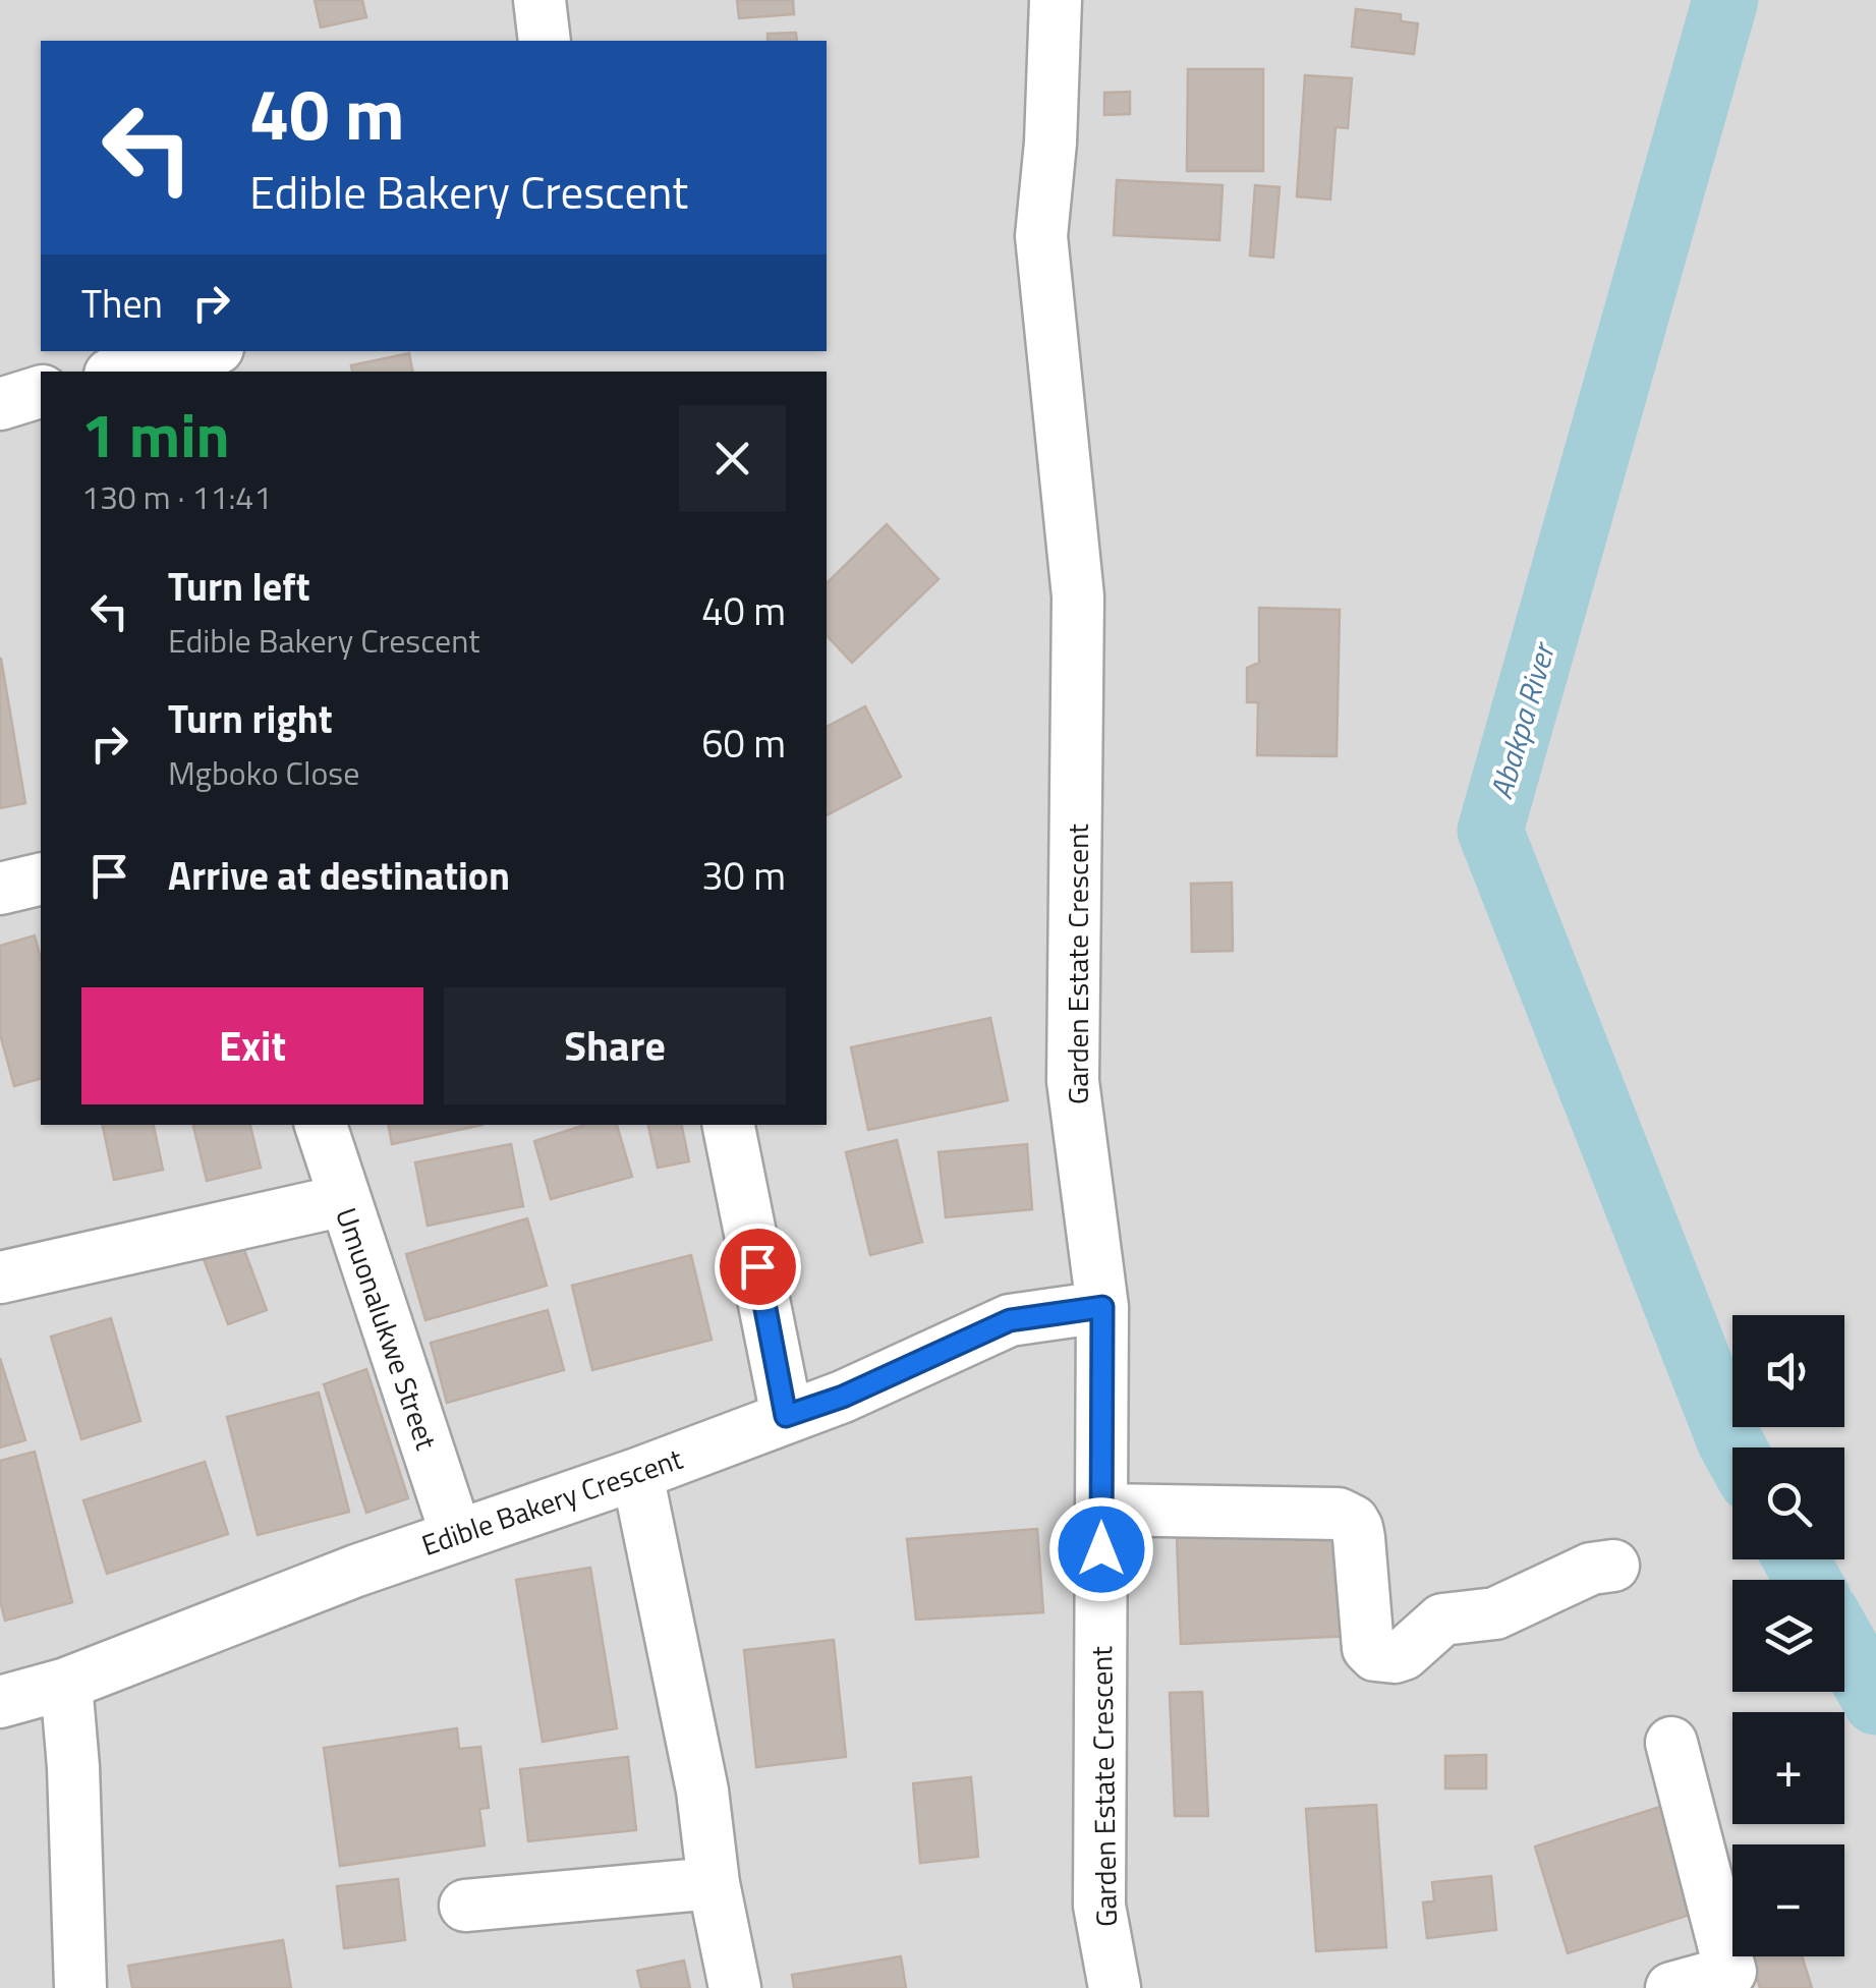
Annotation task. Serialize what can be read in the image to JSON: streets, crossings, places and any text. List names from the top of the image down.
{
  "streets": {
    "street": ["Garden Estate Crescent", "Umuonalukwe Street", "Edible Bakery Crescent"]
  },
  "crossings": [
    ["Garden Estate Crescent", "Edible Bakery Crescent"],
    ["Umuonalukwe Street", "Edible Bakery Crescent"]
  ],
  "water": ["Abakpa River"],
  "page": {
    "turn": ["40 m", "Edible Bakery Crescent"],
    "then": "Then",
    "heading": ["1 min", "130 m · 11:41"],
    "list": [
      {
        "name": "Turn left",
        "note": "Edible Bakery Crescent",
        "value": "40 m"
      },
      {
        "name": "Turn right",
        "note": "Mgboko Close",
        "value": "60 m"
      },
      {
        "name": "Arrive at destination",
        "value": "30 m"
      }
    ],
    "buttons": ["Exit", "Share"],
    "map_buttons": ["+", "−"]
  }
}
